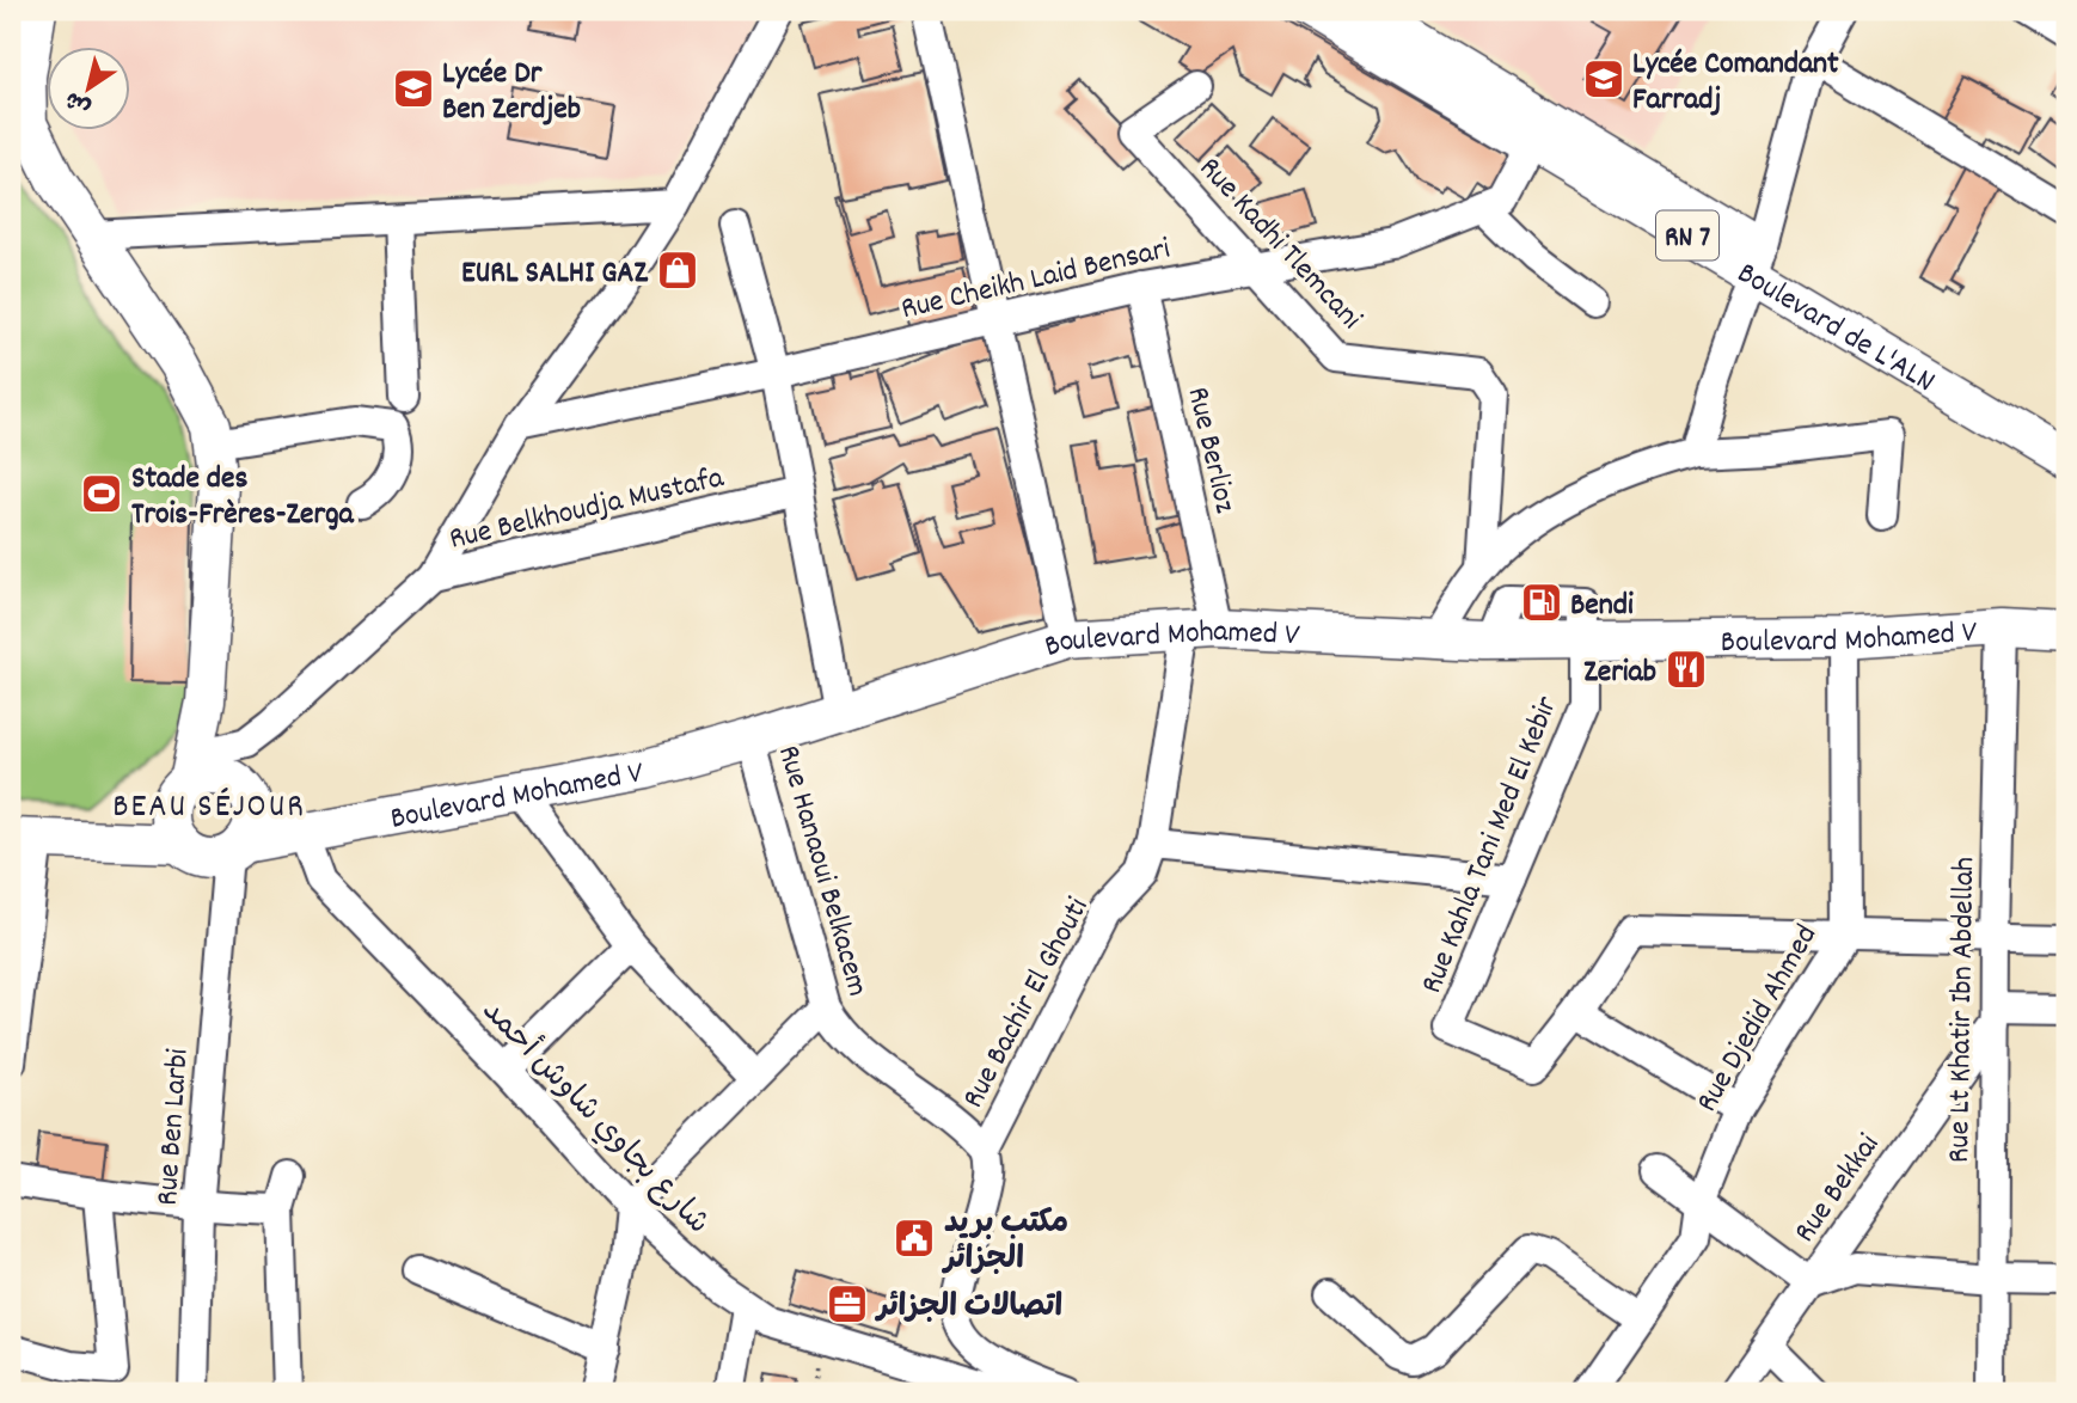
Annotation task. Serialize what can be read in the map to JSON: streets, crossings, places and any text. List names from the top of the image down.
{
  "streets": {
    "main road": ["RN 7", "Boulevard de L'ALN", "Boulevard Mohamed V"],
    "street": [
      "Rue Kadhi Tlemcani",
      "Rue Cheikh Laid Bensari",
      "Rue Berlioz",
      "Rue Belkhoudja Mustafa",
      "Rue Kahla Tani Med El Kebir",
      "Rue Hanaoui Belkacem",
      "Rue Bachir El Ghouti",
      "Rue Lt Khatir Ibn Abdellah",
      "Rue Djedid Ahmed",
      "شارع بجاوي شاوش أحمد",
      "Rue Ben Larbi",
      "Rue Bekkai"
    ]
  },
  "crossings": [
    ["Rue Kadhi Tlemcani", "Rue Cheikh Laid Bensari"],
    ["Rue Cheikh Laid Bensari", "Boulevard de L'ALN"],
    ["Rue Cheikh Laid Bensari", "Rue Berlioz"],
    ["Rue Cheikh Laid Bensari", "Rue Belkhoudja Mustafa"],
    ["Rue Berlioz", "Boulevard Mohamed V"],
    ["Rue Berlioz", "Rue Bachir El Ghouti"],
    ["Boulevard Mohamed V", "Rue Kahla Tani Med El Kebir"],
    ["Boulevard Mohamed V", "Rue Hanaoui Belkacem"],
    ["Boulevard Mohamed V", "Rue Bachir El Ghouti"],
    ["Boulevard Mohamed V", "Rue Lt Khatir Ibn Abdellah"],
    ["Boulevard Mohamed V", "Rue Djedid Ahmed"],
    ["Boulevard Mohamed V", "شارع بجاوي شاوش أحمد"],
    ["Rue Hanaoui Belkacem", "Rue Bachir El Ghouti"],
    ["Rue Lt Khatir Ibn Abdellah", "Rue Bekkai"]
  ],
  "districts": ["BEAU SÉJOUR"],
  "places": {
    "school or university": ["Lycée Comandant Farradj", "Lycée Dr Ben Zerdjeb"],
    "shop": ["EURL SALHI GAZ"],
    "sports": ["Stade des Trois-Frères-Zerga"],
    "fuel station": ["Bendi"],
    "restaurant": ["Zeriab"],
    "public building": ["مكتب بريد الجزائر"],
    "office": ["اتصالات الجزائر"]
  },
  "north": "bottom left"
}
